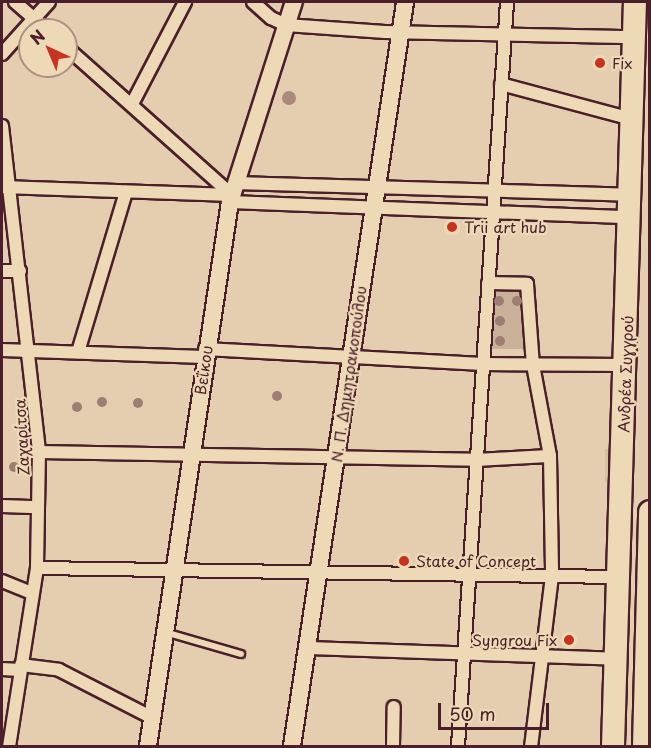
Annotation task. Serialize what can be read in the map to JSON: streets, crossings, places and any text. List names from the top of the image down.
{
  "streets": {
    "highway": ["Ανδρέα Συγγρού"],
    "street": ["Βεΐκου", "Ν. Π. Δημητρακοπούλου", "Ζαχαρίτσα"]
  },
  "places": [
    "Fix",
    "Trii art hub",
    "State of Concept",
    "Syngrou Fix"
  ],
  "scale_bar": "50 m",
  "north": "top left"
}
